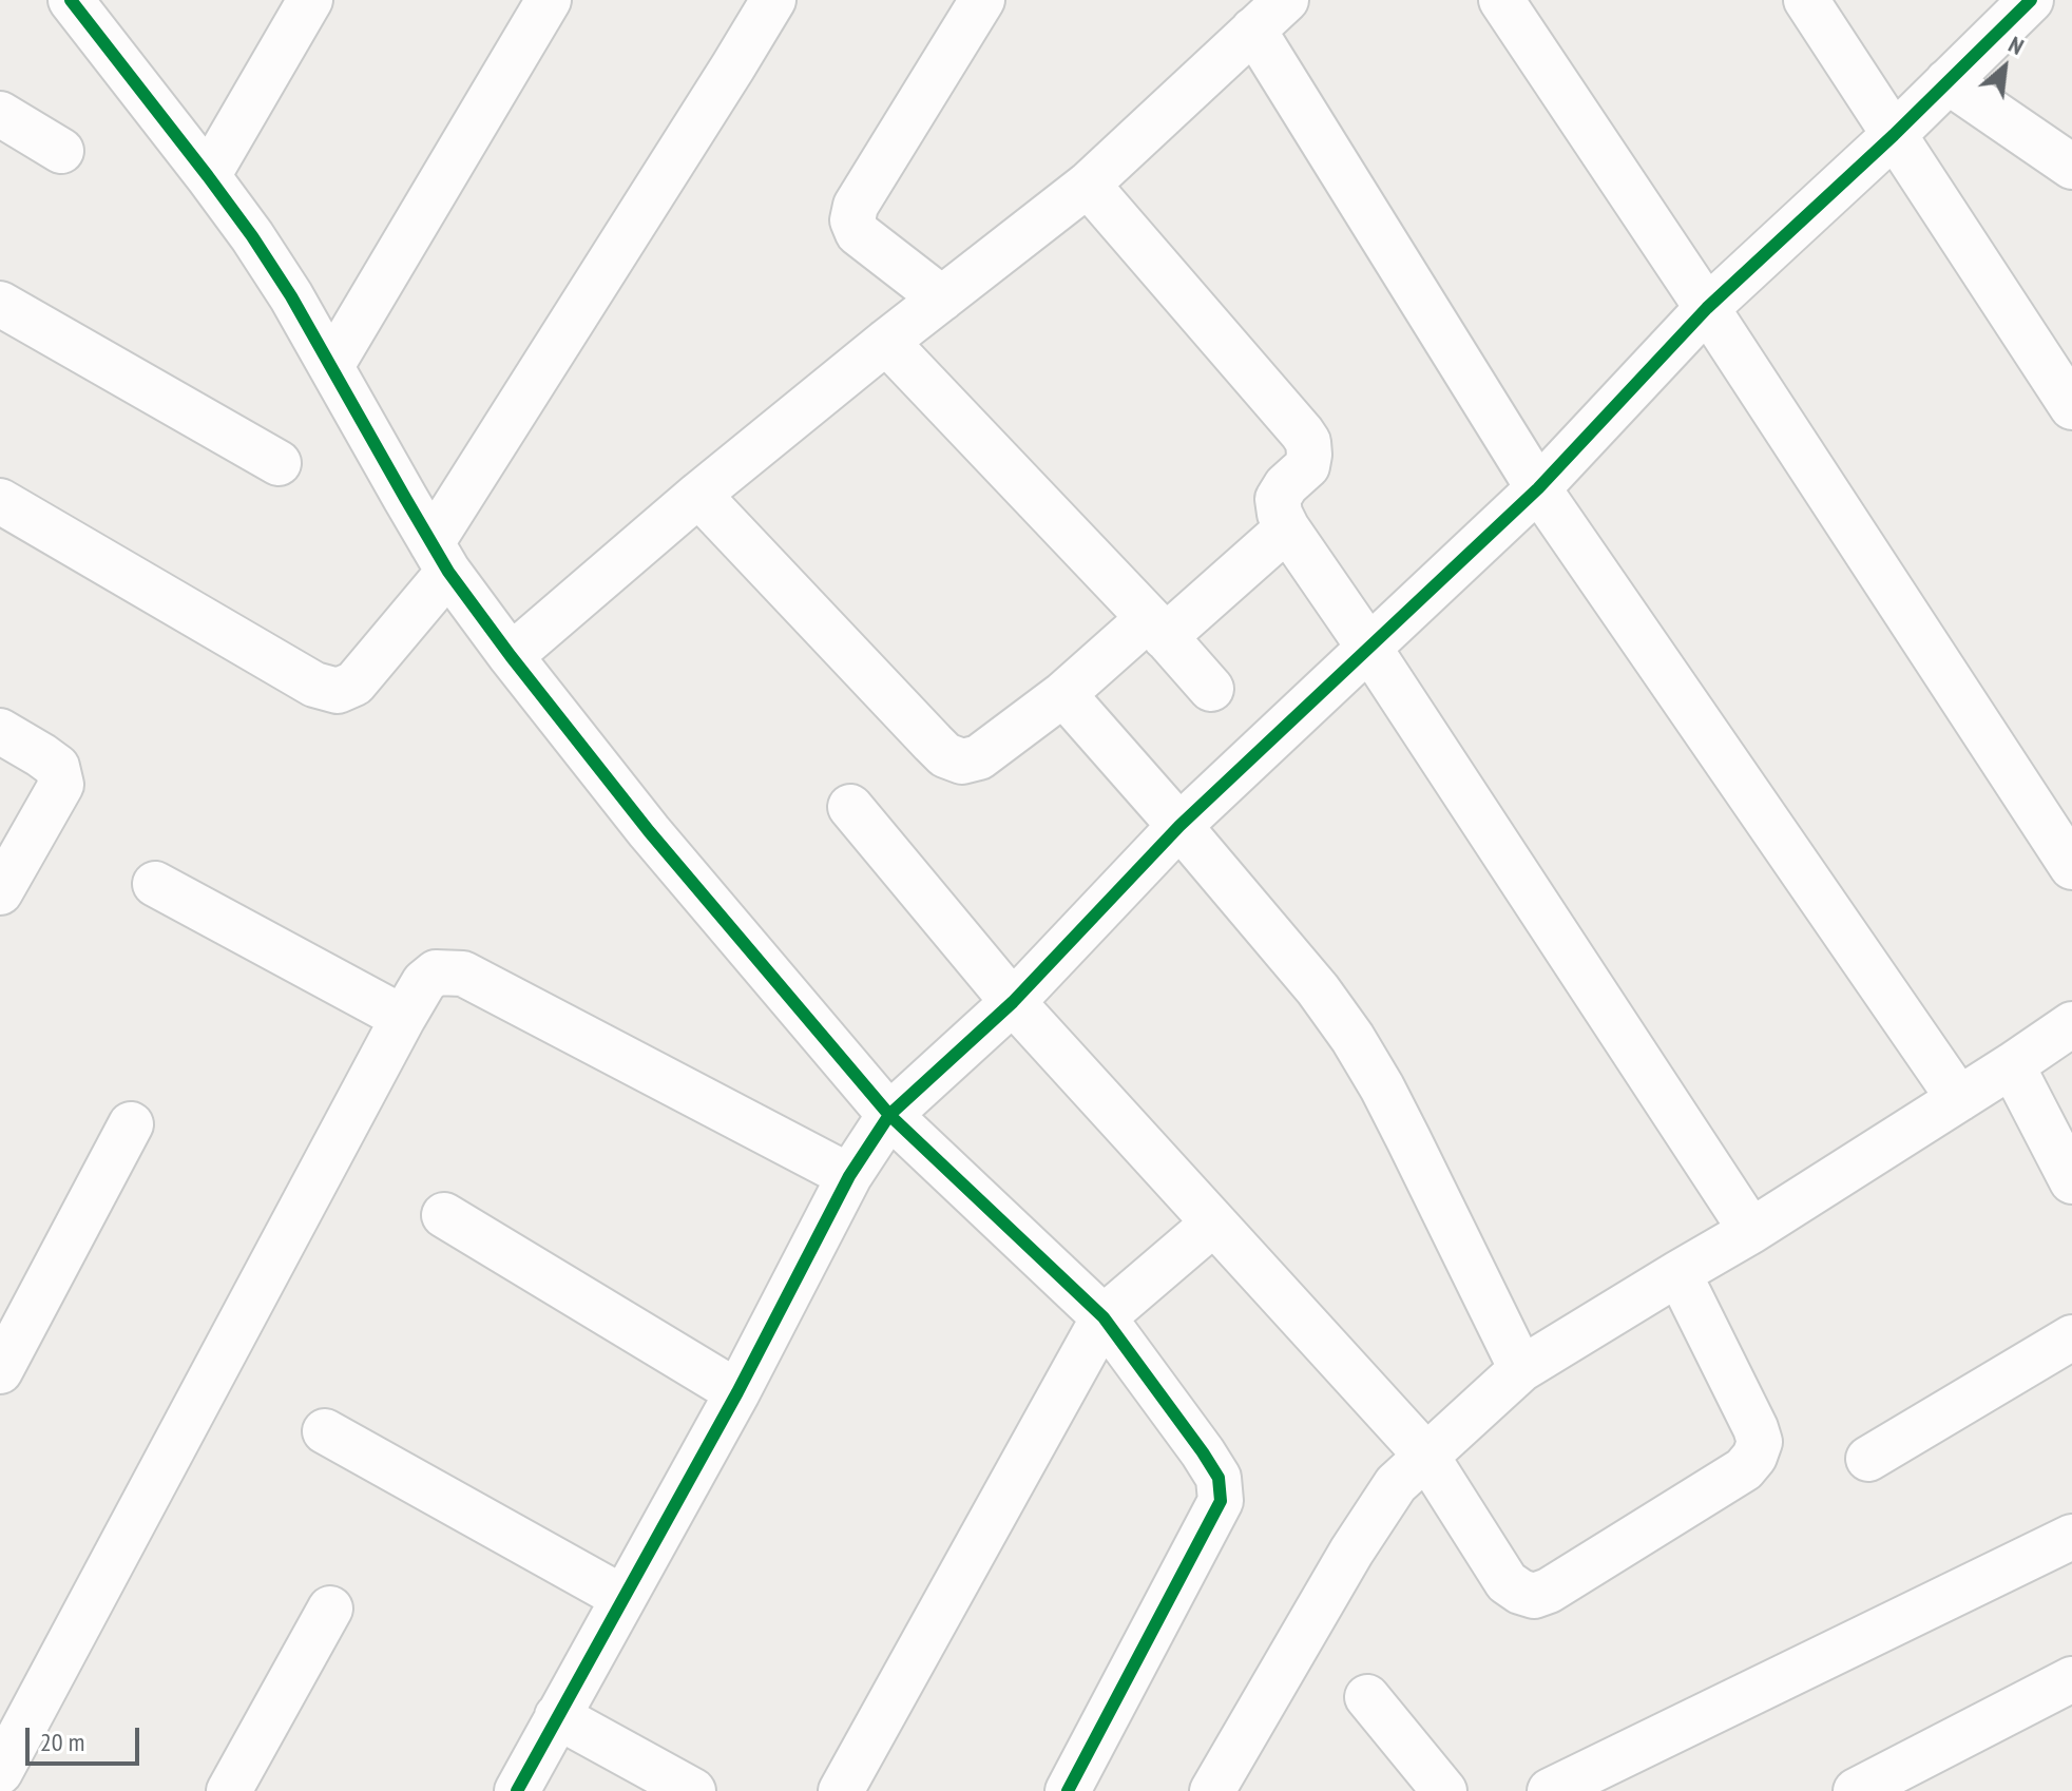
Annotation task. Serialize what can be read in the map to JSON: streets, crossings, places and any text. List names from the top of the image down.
{
  "scale_bar": "20 m",
  "north": "top right"
}
